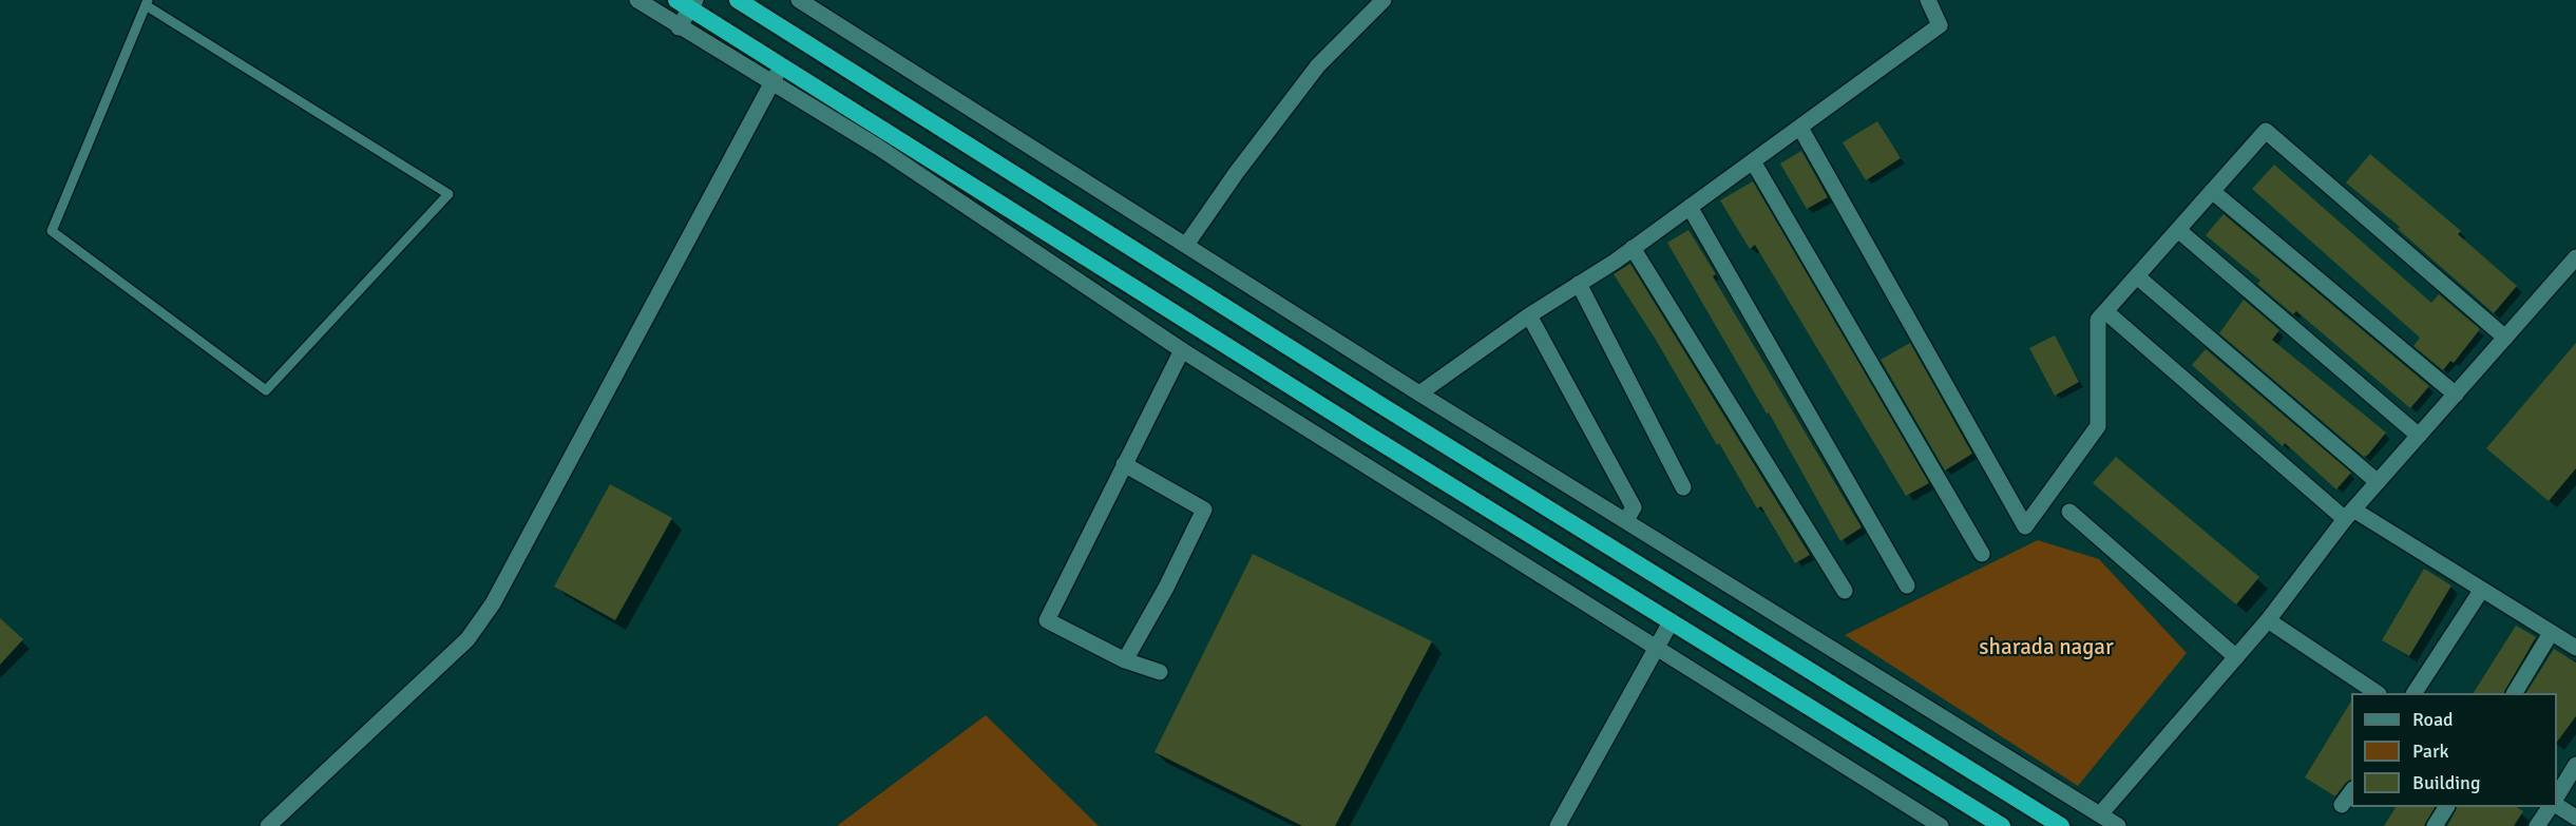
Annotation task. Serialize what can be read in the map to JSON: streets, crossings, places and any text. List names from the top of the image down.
{
  "parks": ["sharada nagar"],
  "legend": ["Road", "Park", "Building"]
}
